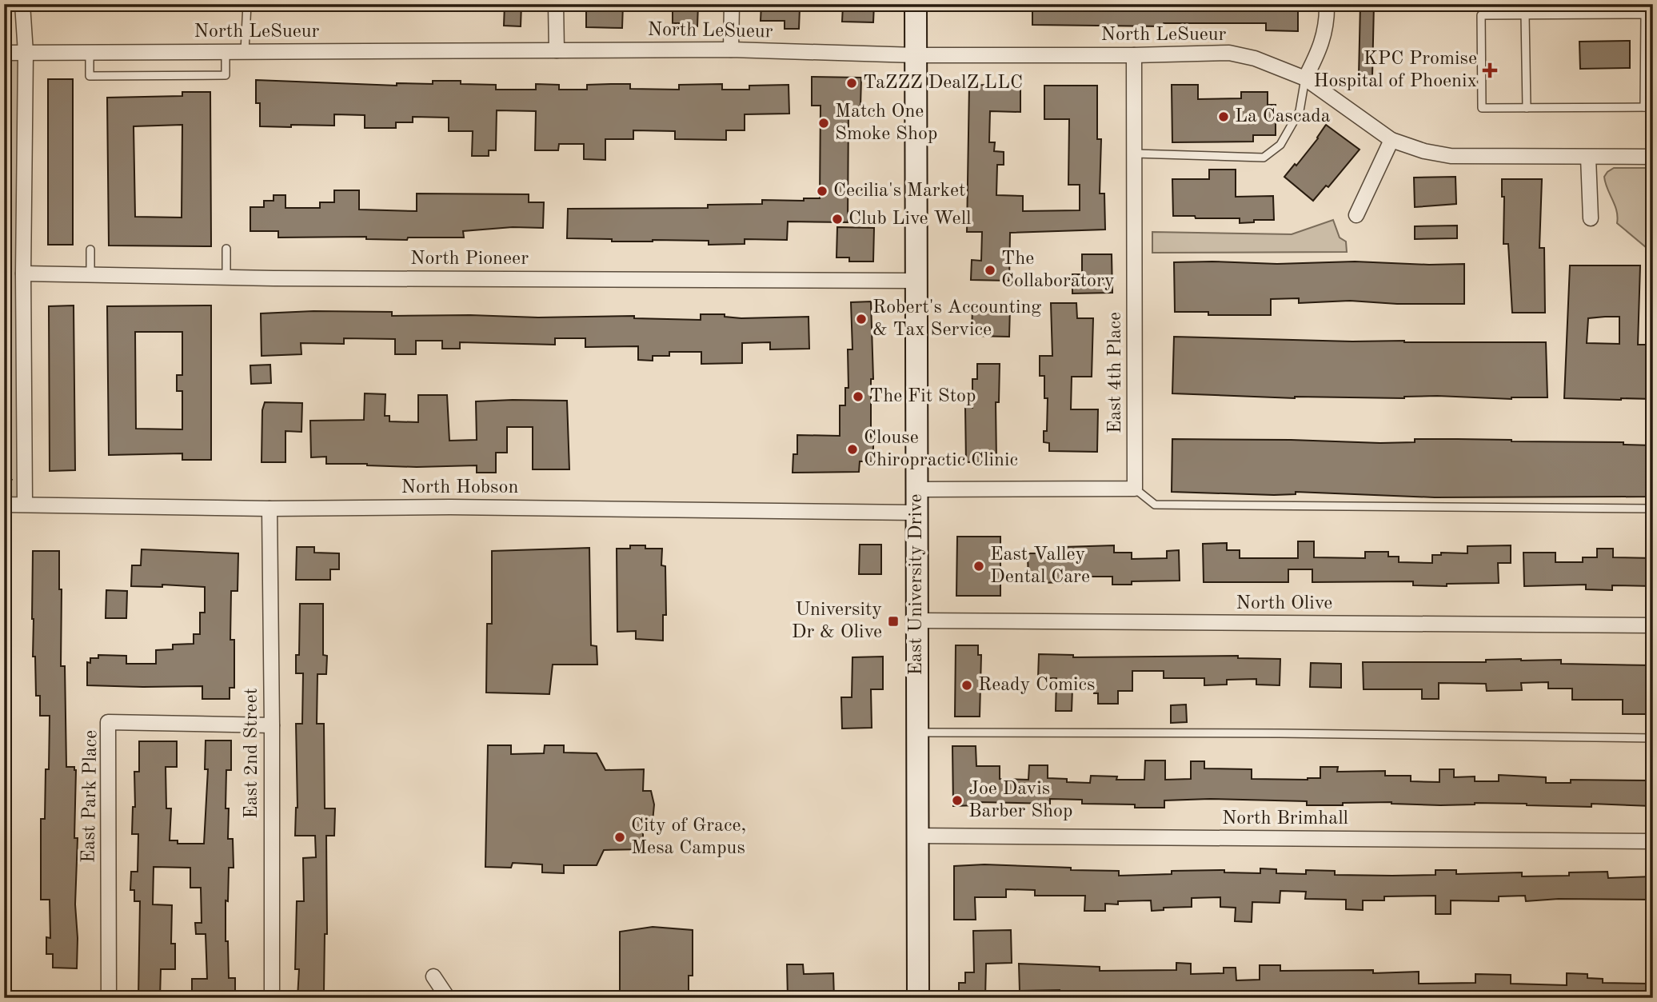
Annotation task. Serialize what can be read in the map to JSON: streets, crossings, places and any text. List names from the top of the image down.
{
  "streets": {
    "main road": ["East University Drive"],
    "street": [
      "North LeSueur",
      "North Pioneer",
      "East 4th Place",
      "North Hobson",
      "North Olive",
      "East 2nd Street",
      "East Park Place",
      "North Brimhall"
    ]
  },
  "crossings": [
    ["North LeSueur", "East 4th Place"],
    ["North LeSueur", "East University Drive"],
    ["North Pioneer", "East University Drive"],
    ["North Hobson", "East University Drive"],
    ["North Hobson", "East 2nd Street"],
    ["East University Drive", "North Olive"],
    ["East University Drive", "North Brimhall"],
    ["East 2nd Street", "East Park Place"]
  ],
  "places": {
    "health": ["KPC Promise Hospital of Phoenix"],
    "other": [
      "TaZZZ DealZ LLC",
      "La Cascada",
      "Match One Smoke Shop",
      "Cecilia's Market",
      "Club Live Well",
      "The Collaboratory",
      "Robert's Accounting & Tax Service",
      "The Fit Stop",
      "Clouse Chiropractic Clinic",
      "East Valley Dental Care",
      "Ready Comics",
      "Joe Davis Barber Shop",
      "City of Grace, Mesa Campus"
    ],
    "transit": ["University Dr & Olive"]
  }
}
